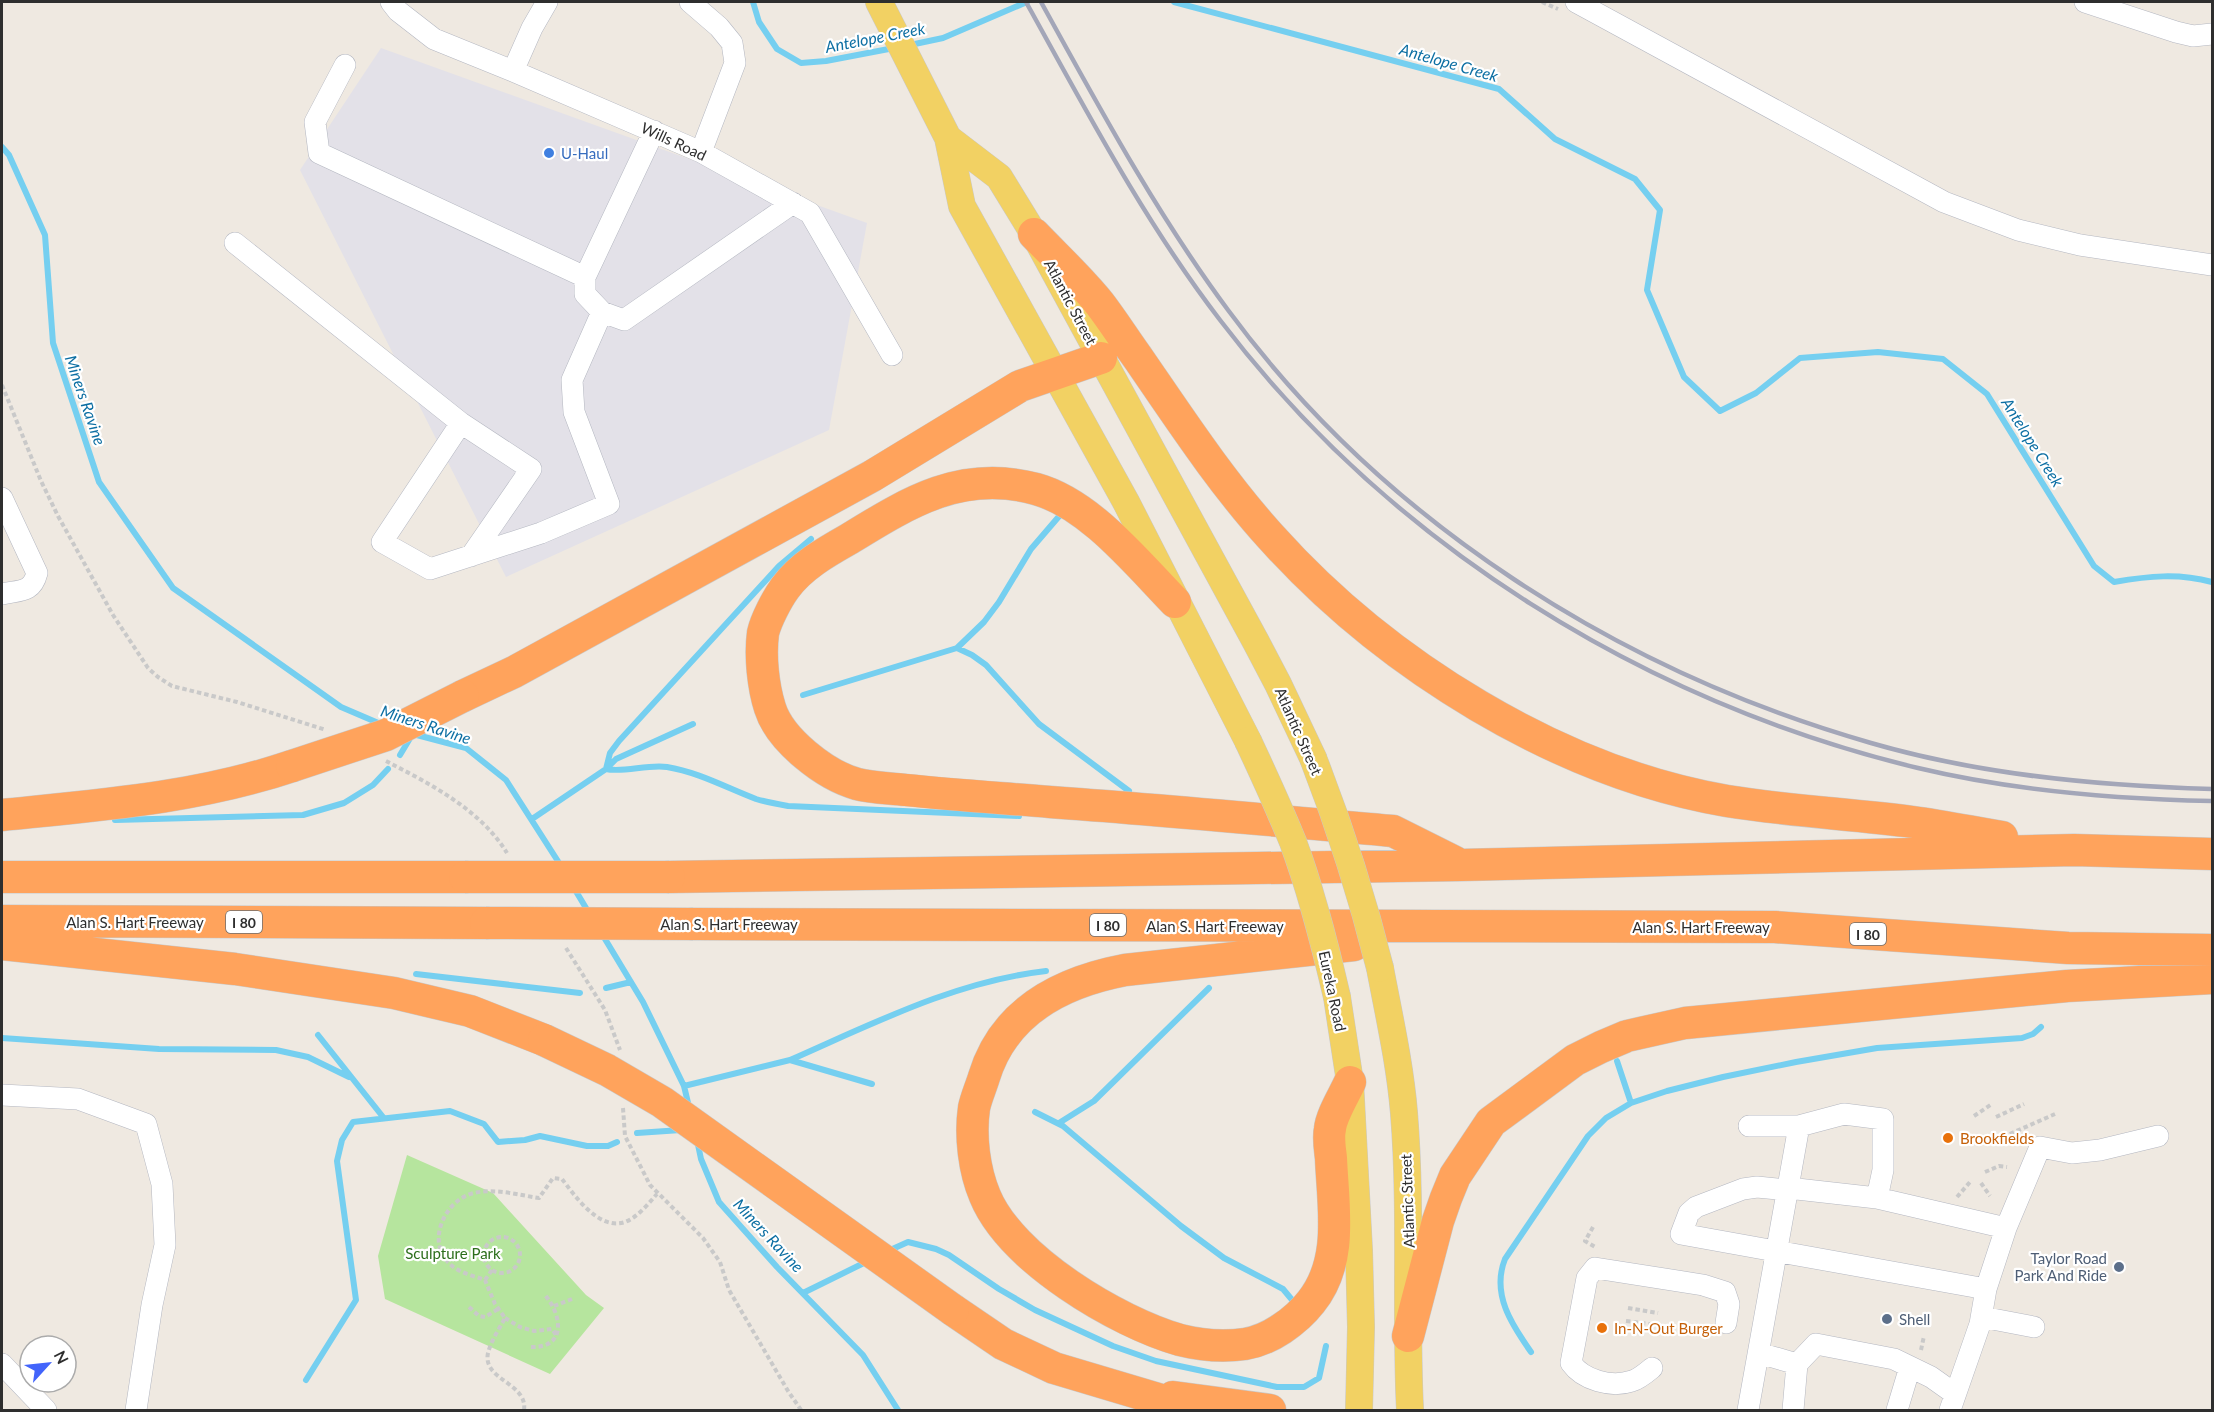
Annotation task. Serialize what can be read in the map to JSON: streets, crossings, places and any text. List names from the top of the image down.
{
  "streets": {
    "highway": ["Alan S. Hart Freeway", "I 80"],
    "main road": ["Atlantic Street", "Eureka Road"],
    "street": ["Wills Road"]
  },
  "crossings": [
    ["Atlantic Street", "Eureka Road"]
  ],
  "water": ["Antelope Creek", "Miners Ravine"],
  "parks": ["Sculpture Park"],
  "places": [
    "U-Haul",
    "Brookfields",
    "Taylor Road Park And Ride",
    "Shell",
    "In-N-Out Burger"
  ],
  "north": "top right"
}
